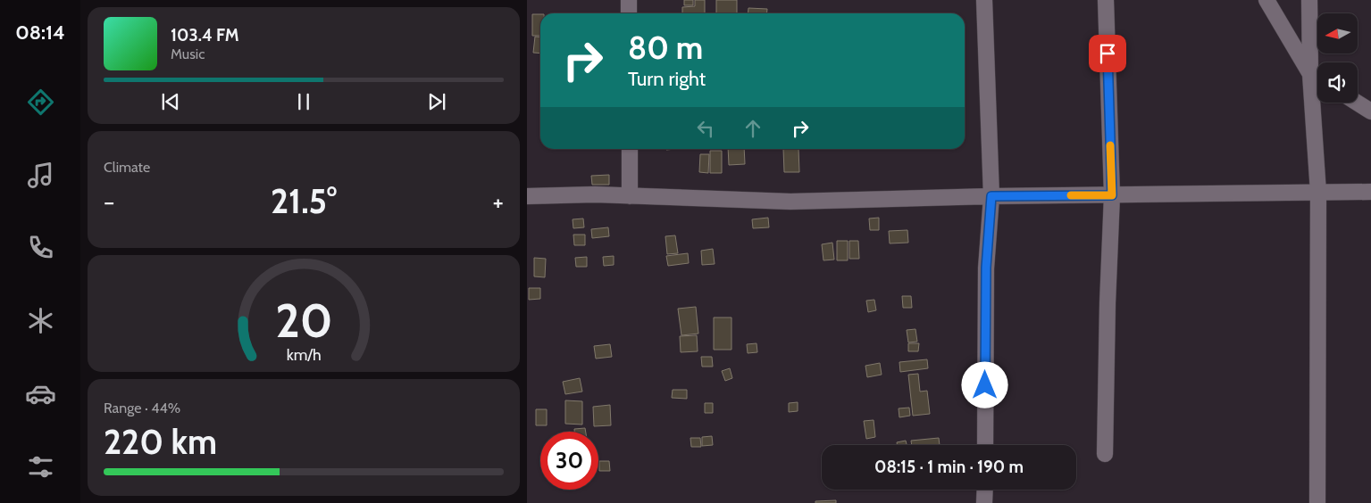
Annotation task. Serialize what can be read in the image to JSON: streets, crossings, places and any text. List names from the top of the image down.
{
  "north": "left",
  "page": {
    "tabs": "08:14",
    "turn": ["80 m", "Turn right"],
    "song": ["103.4 FM", "Music"],
    "tile": [
      "Climate",
      ["Range · 44%", "220 km"]
    ],
    "heat": ["−", "21.5°", "+"],
    "limit": "30",
    "trip": "08:15 · 1 min · 190 m",
    "gauge": ["20", "km/h"]
  }
}
